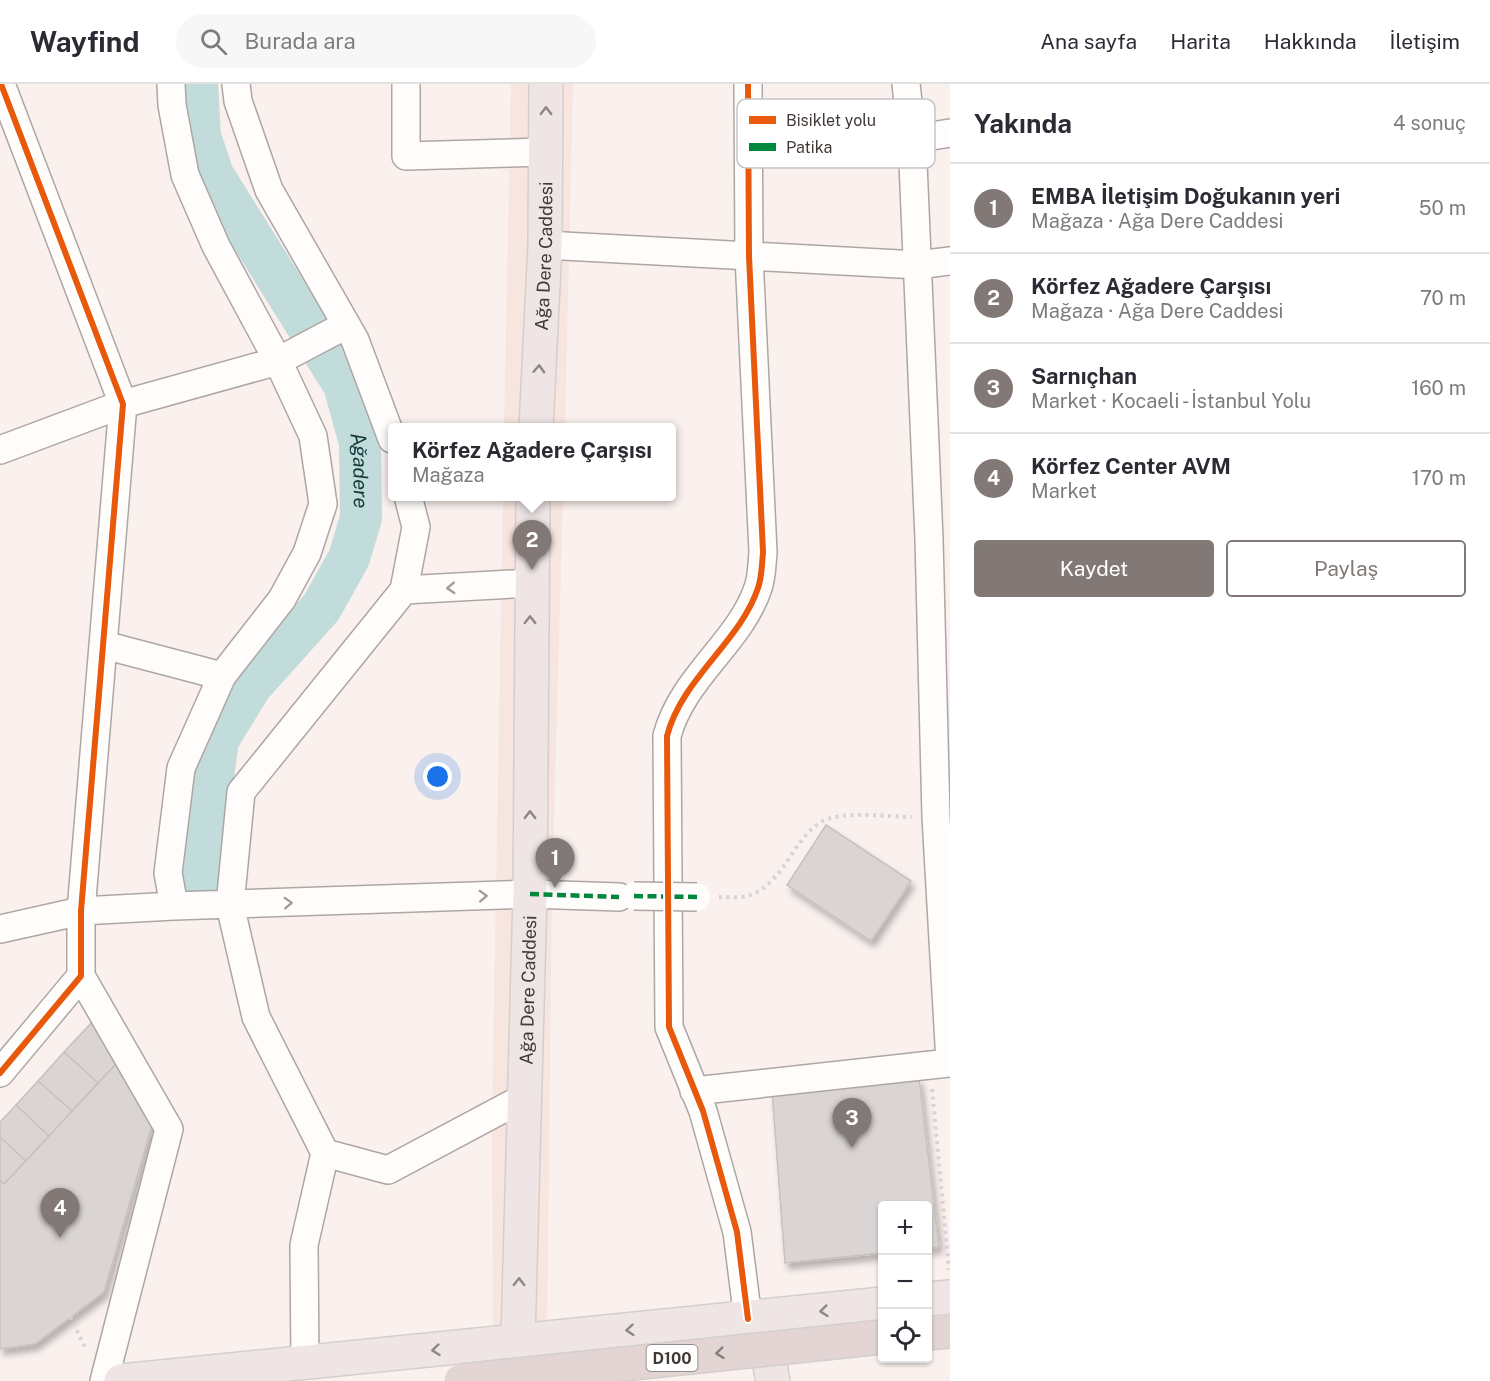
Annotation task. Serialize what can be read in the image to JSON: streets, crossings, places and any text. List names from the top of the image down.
{
  "streets": {
    "highway": ["D100"],
    "main road": ["Ağa Dere Caddesi"]
  },
  "one_way": ["Ağa Dere Caddesi"],
  "water": ["Ağadere"],
  "legend": ["Bisiklet yolu", "Patika"],
  "page": {
    "header": "Wayfind",
    "search": "Burada ara",
    "nav": [
      "Ana sayfa",
      "Harita",
      "Hakkında",
      "İletişim"
    ],
    "heading": ["Yakında", "4 sonuç"],
    "list": [
      {
        "mark": "1",
        "name": "EMBA İletişim Doğukanın yeri",
        "note": "Mağaza · Ağa Dere Caddesi",
        "value": "50 m"
      },
      {
        "mark": "2",
        "name": "Körfez Ağadere Çarşısı",
        "note": "Mağaza · Ağa Dere Caddesi",
        "value": "70 m"
      },
      {
        "mark": "3",
        "name": "Sarnıçhan",
        "note": "Market · Kocaeli - İstanbul Yolu",
        "value": "160 m"
      },
      {
        "mark": "4",
        "name": "Körfez Center AVM",
        "note": "Market",
        "value": "170 m"
      }
    ],
    "popup": ["Körfez Ağadere Çarşısı", "Mağaza"],
    "pins": [
      "2",
      "1",
      "3",
      "4"
    ],
    "buttons": ["Kaydet", "Paylaş"],
    "map_buttons": ["+", "−"]
  }
}
